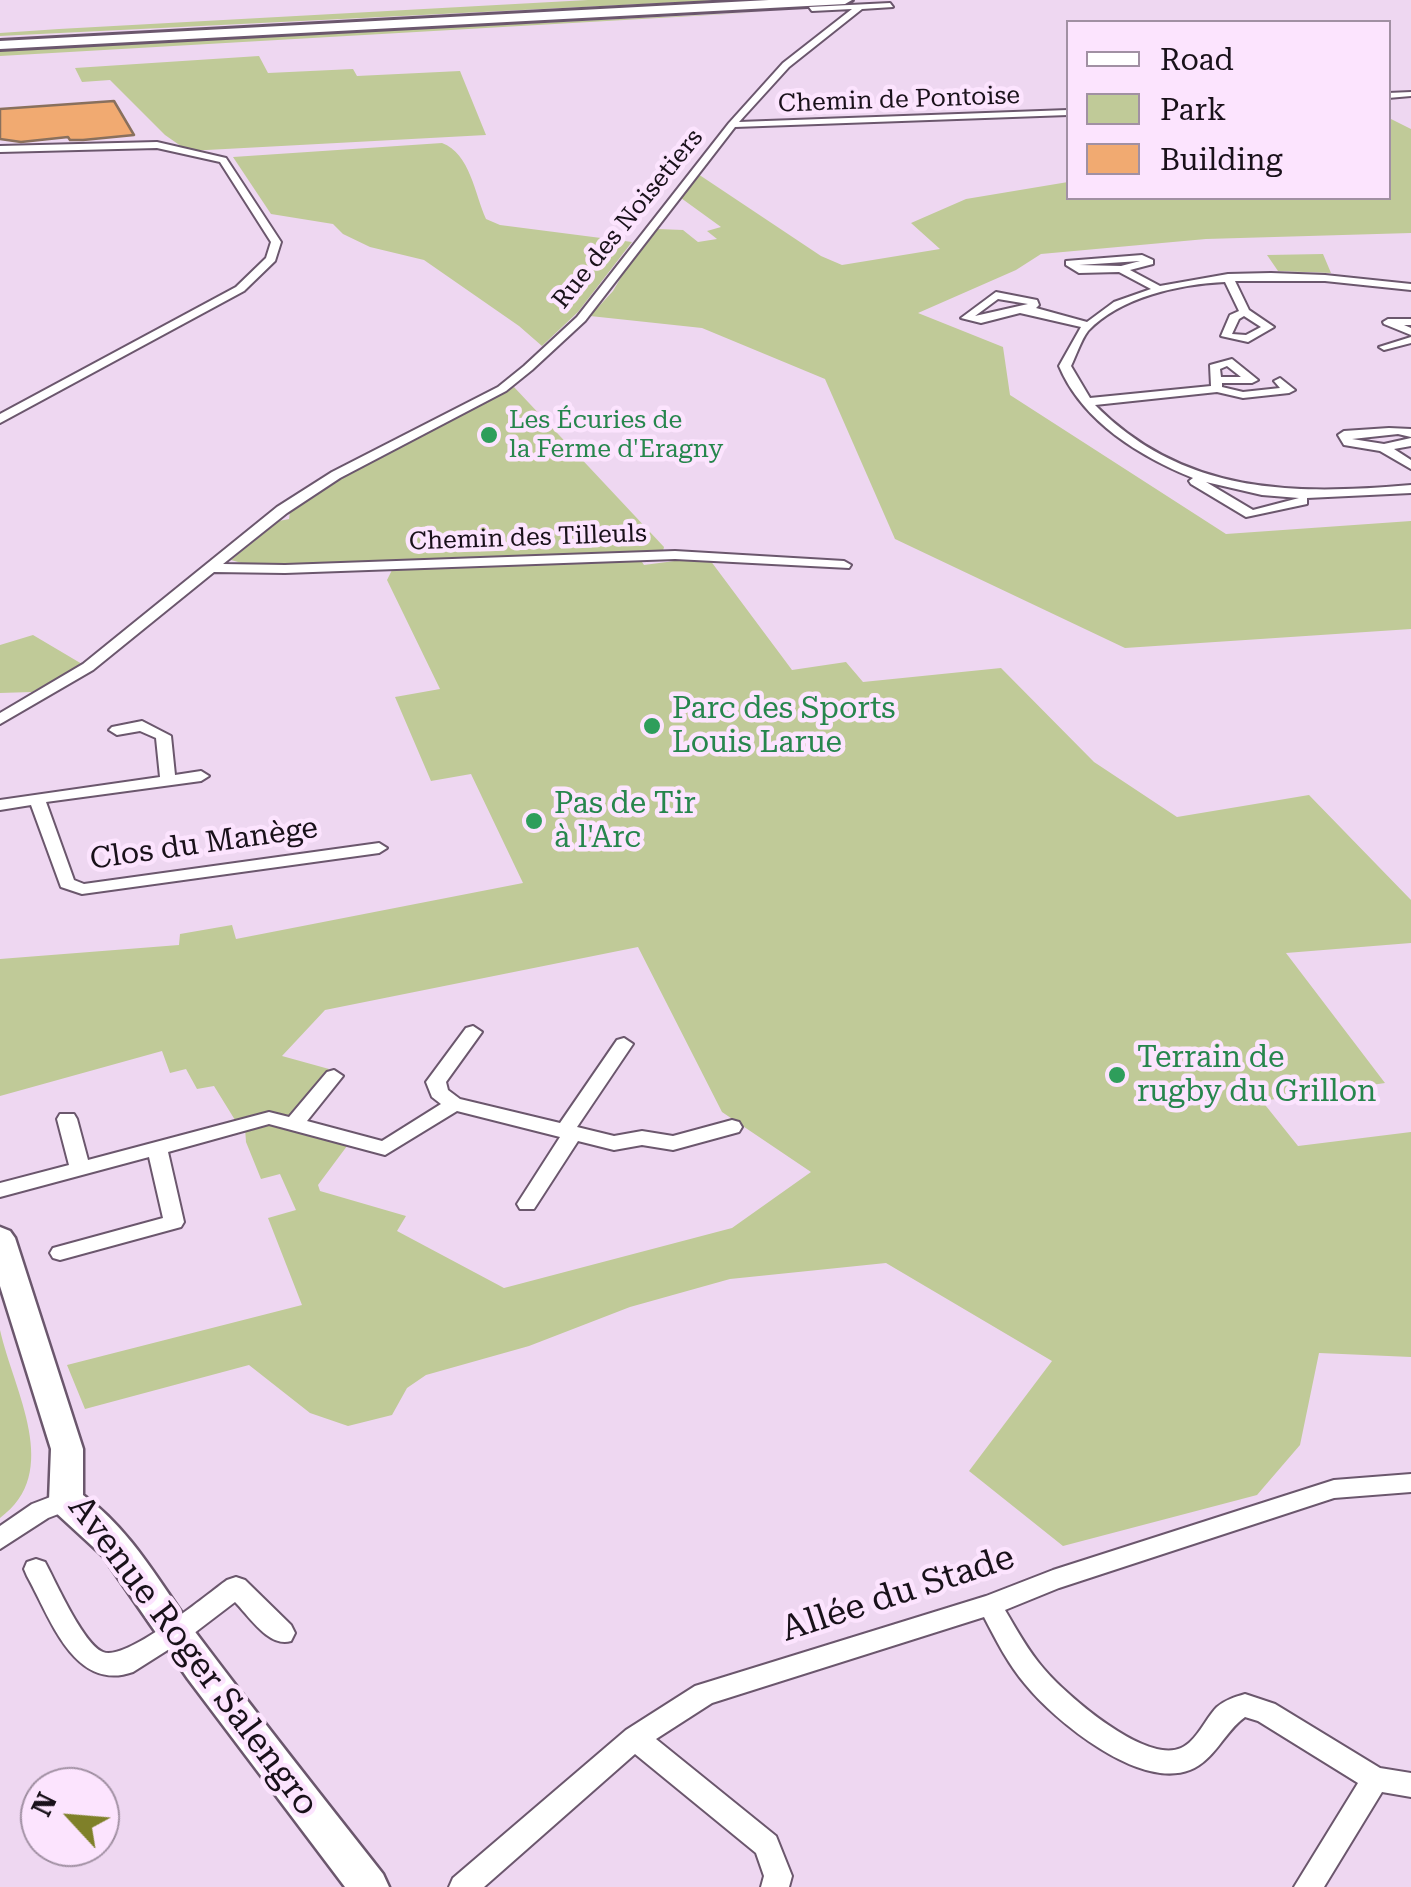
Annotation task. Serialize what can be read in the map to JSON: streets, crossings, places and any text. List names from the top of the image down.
{
  "streets": {
    "street": [
      "Chemin de Pontoise",
      "Rue des Noisetiers",
      "Chemin des Tilleuls",
      "Clos du Manège",
      "Allée du Stade",
      "Avenue Roger Salengro"
    ]
  },
  "crossings": [
    ["Chemin de Pontoise", "Rue des Noisetiers"],
    ["Rue des Noisetiers", "Chemin des Tilleuls"]
  ],
  "places": [
    "Les Écuries de la Ferme d'Eragny",
    "Parc des Sports Louis Larue",
    "Pas de Tir à l'Arc",
    "Terrain de rugby du Grillon"
  ],
  "legend": ["Road", "Park", "Building"],
  "north": "top left"
}
